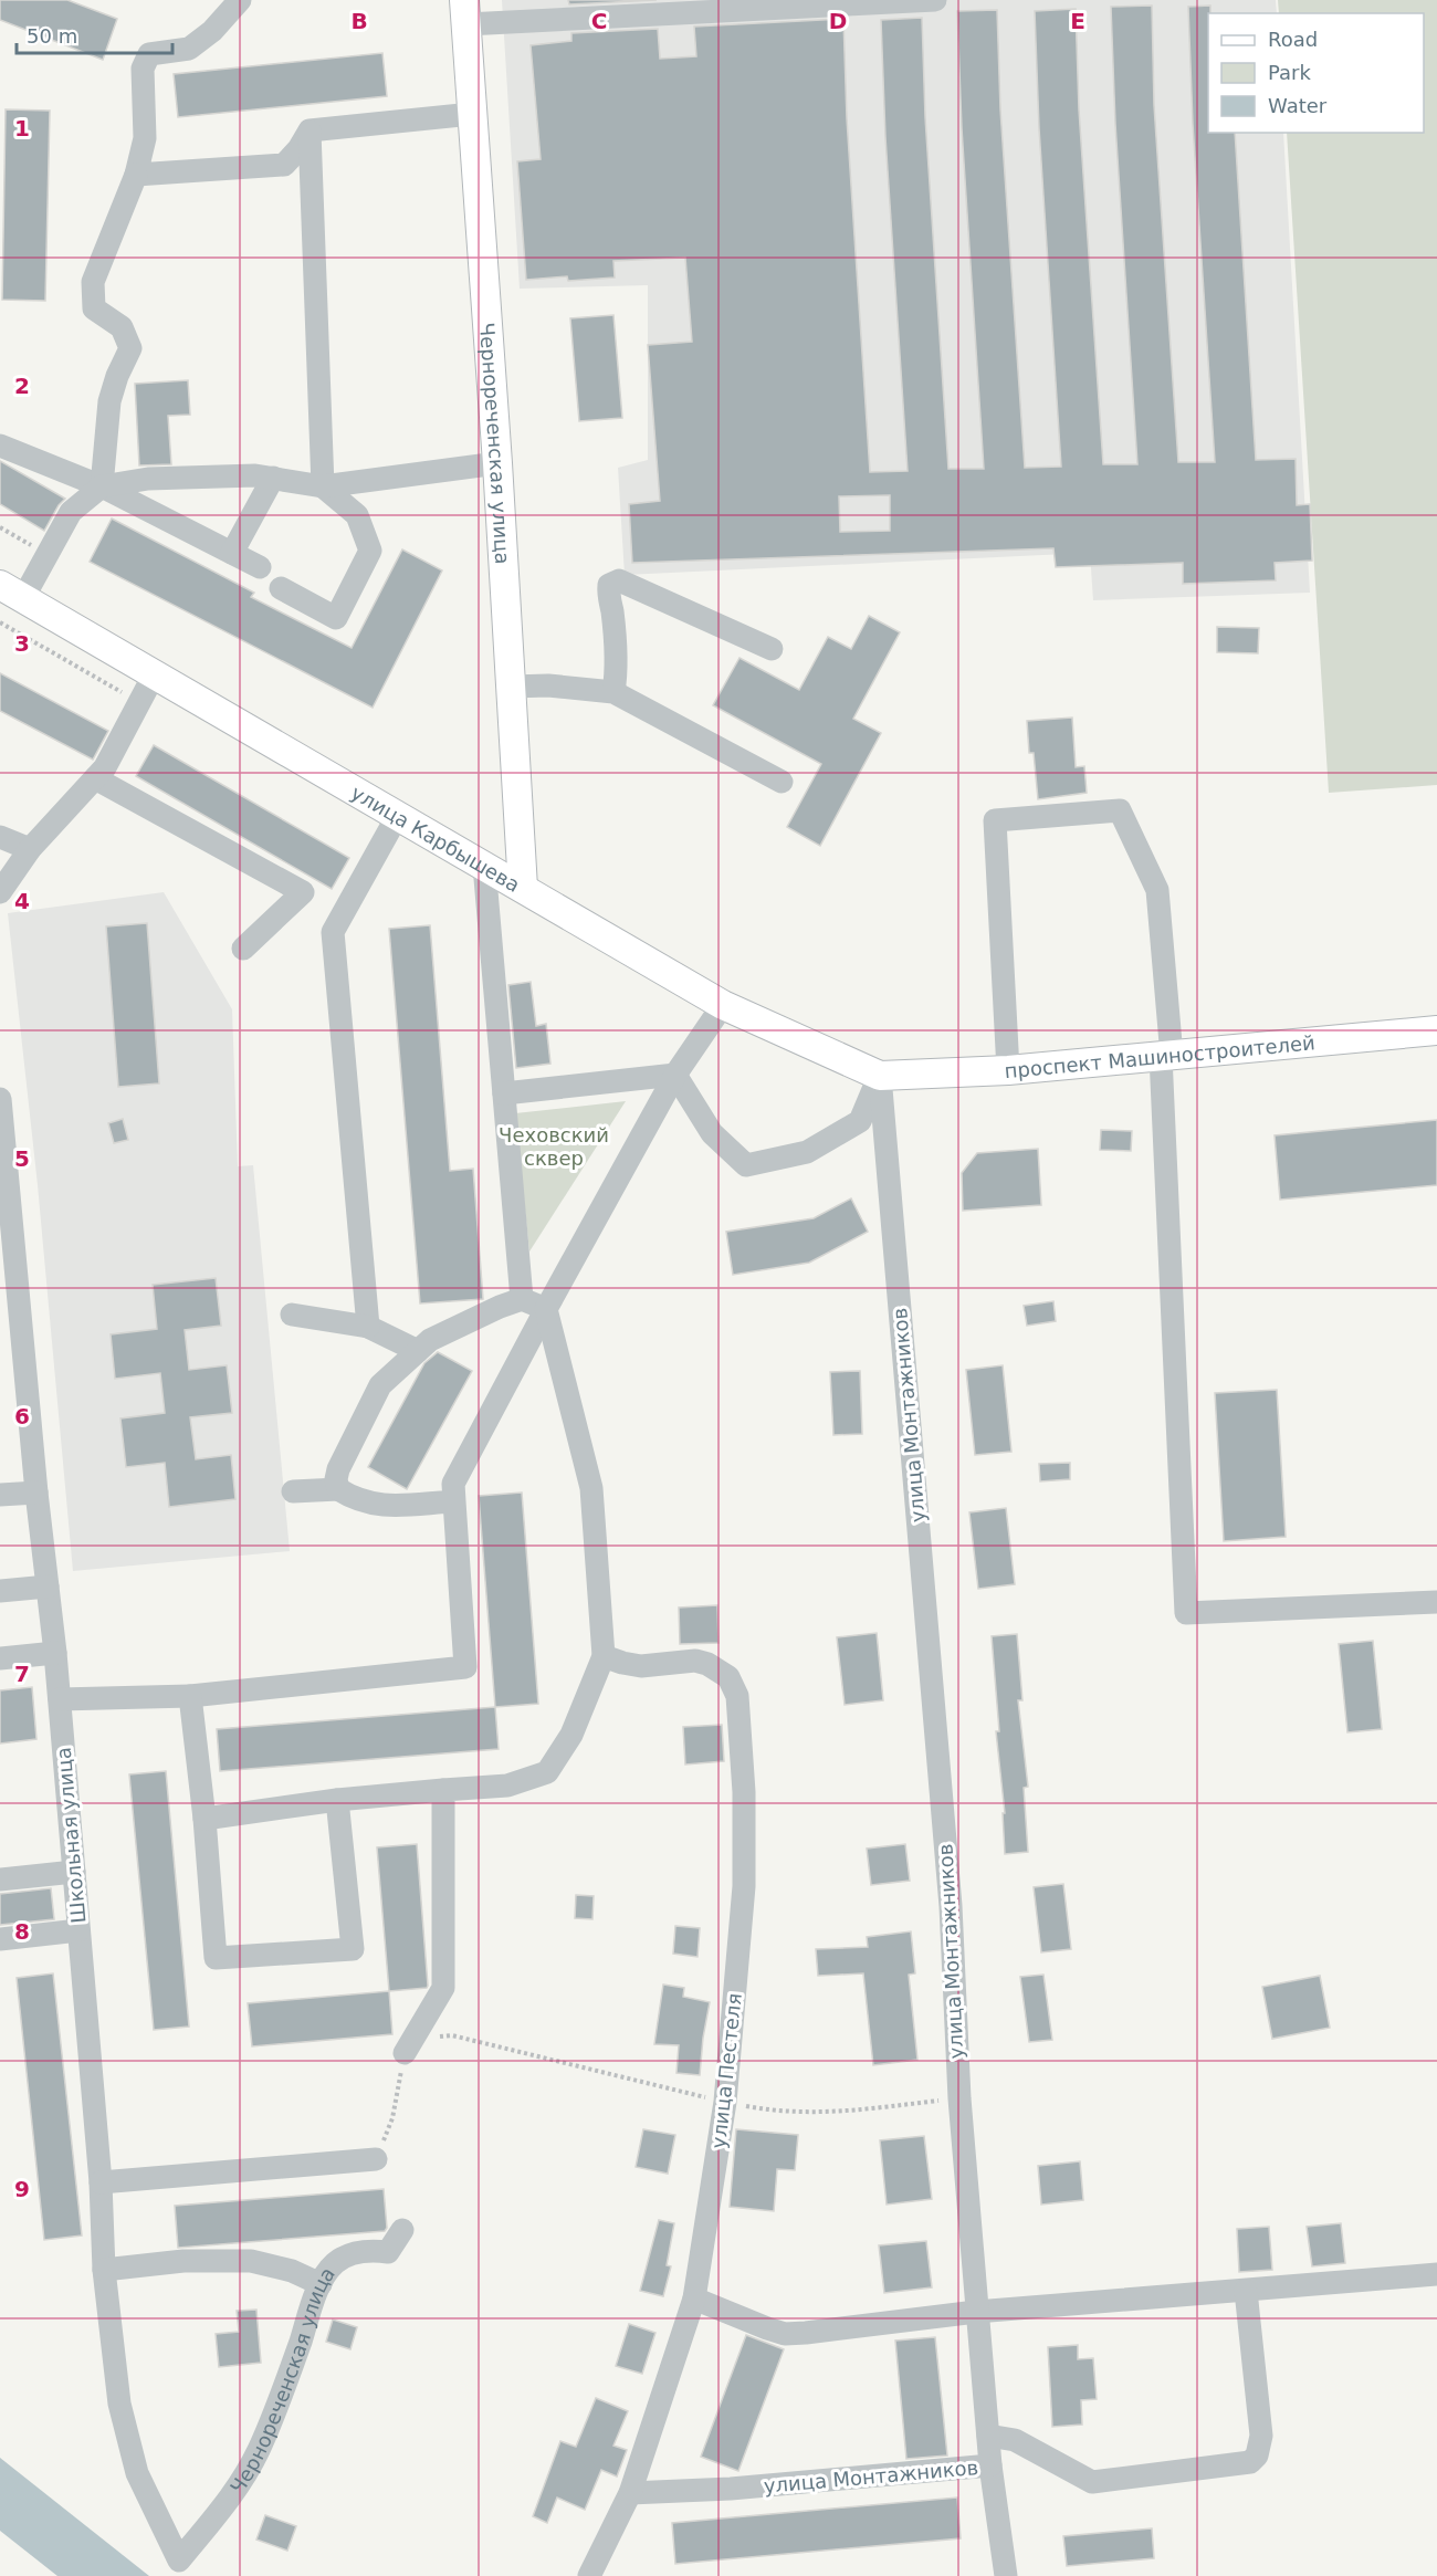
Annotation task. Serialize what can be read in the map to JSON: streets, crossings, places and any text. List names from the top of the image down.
{
  "streets": {
    "main road": ["Чернореченская улица", "улица Карбышева", "проспект Машиностроителей"],
    "street": ["улица Монтажников", "Школьная улица", "улица Пестеля"]
  },
  "crossings": [
    ["Чернореченская улица", "улица Карбышева"],
    ["Чернореченская улица", "Школьная улица"],
    ["улица Карбышева", "проспект Машиностроителей"],
    ["улица Карбышева", "улица Монтажников"],
    ["проспект Машиностроителей", "улица Монтажников"],
    ["улица Монтажников", "улица Пестеля"]
  ],
  "parks": ["Чеховский сквер"],
  "legend": ["Road", "Park", "Water"],
  "scale_bar": "50 m",
  "grid": {
    "columns": [
      "B",
      "C",
      "D",
      "E"
    ],
    "rows": [
      "1",
      "2",
      "3",
      "4",
      "5",
      "6",
      "7",
      "8",
      "9"
    ]
  }
}
